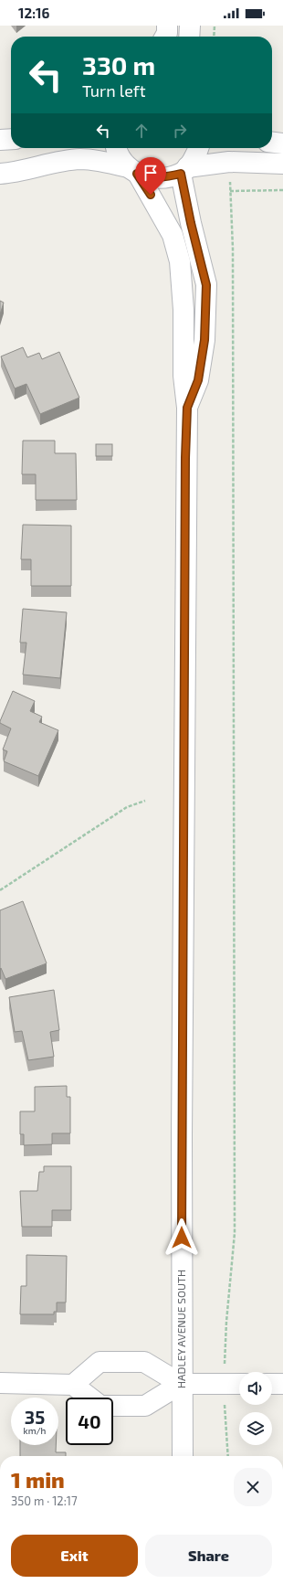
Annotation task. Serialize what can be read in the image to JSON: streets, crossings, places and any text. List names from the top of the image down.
{
  "streets": {
    "street": ["HADLEY AVENUE SOUTH"]
  },
  "page": {
    "status": "12:16",
    "turn": ["330 m", "Turn left"],
    "speed": "35 km/h",
    "limit": "40",
    "heading": ["1 min", "350 m · 12:17"],
    "buttons": ["Exit", "Share"]
  }
}
